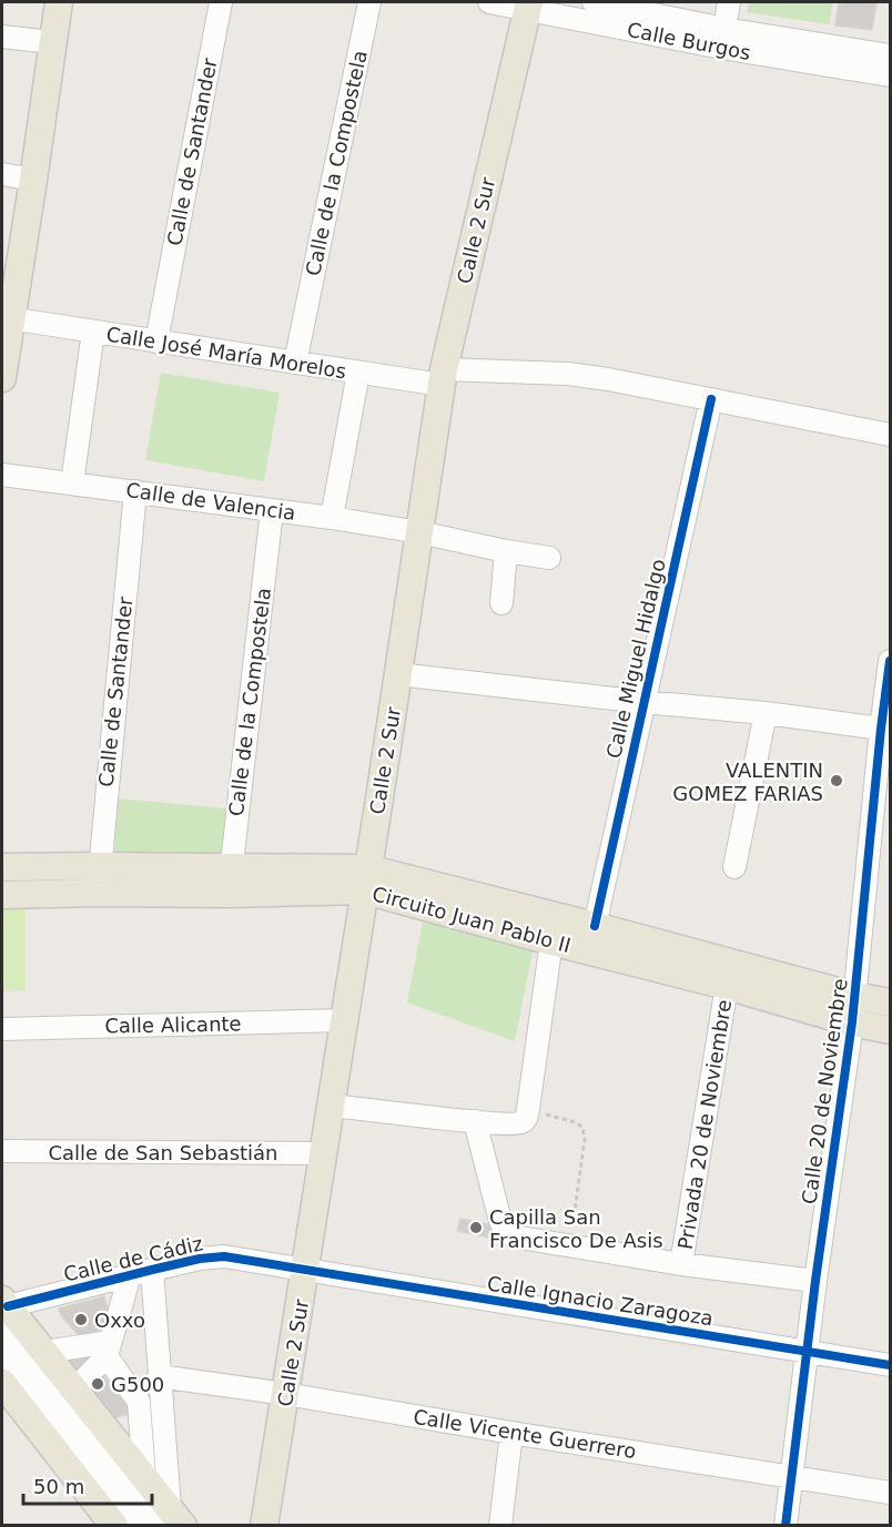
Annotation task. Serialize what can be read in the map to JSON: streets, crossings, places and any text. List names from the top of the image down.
{
  "streets": {
    "main road": ["Calle 2 Sur", "Circuito Juan Pablo II"],
    "street": [
      "Calle Burgos",
      "Calle de Santander",
      "Calle de la Compostela",
      "Calle José María Morelos",
      "Calle de Valencia",
      "Calle Miguel Hidalgo",
      "Calle Alicante",
      "Calle 20 de Noviembre",
      "Privada 20 de Noviembre",
      "Calle de San Sebastián",
      "Calle de Cádiz",
      "Calle Ignacio Zaragoza",
      "Calle Vicente Guerrero"
    ]
  },
  "crossings": [
    ["Calle Burgos", "Calle 2 Sur"],
    ["Calle de Santander", "Calle José María Morelos"],
    ["Calle de Santander", "Calle de Valencia"],
    ["Calle de Santander", "Circuito Juan Pablo II"],
    ["Calle de la Compostela", "Calle José María Morelos"],
    ["Calle de la Compostela", "Calle de Valencia"],
    ["Calle de la Compostela", "Circuito Juan Pablo II"],
    ["Calle 2 Sur", "Calle José María Morelos"],
    ["Calle 2 Sur", "Calle de Valencia"],
    ["Calle 2 Sur", "Circuito Juan Pablo II"],
    ["Calle 2 Sur", "Calle Alicante"],
    ["Calle 2 Sur", "Calle de San Sebastián"],
    ["Calle 2 Sur", "Calle de Cádiz"],
    ["Calle 2 Sur", "Calle Ignacio Zaragoza"],
    ["Calle 2 Sur", "Calle Vicente Guerrero"],
    ["Calle José María Morelos", "Calle Miguel Hidalgo"],
    ["Calle Miguel Hidalgo", "Circuito Juan Pablo II"],
    ["Circuito Juan Pablo II", "Calle 20 de Noviembre"],
    ["Circuito Juan Pablo II", "Privada 20 de Noviembre"],
    ["Calle 20 de Noviembre", "Calle Ignacio Zaragoza"],
    ["Calle 20 de Noviembre", "Calle Vicente Guerrero"],
    ["Calle de Cádiz", "Calle Ignacio Zaragoza"]
  ],
  "places": [
    "VALENTIN GOMEZ FARIAS",
    "Capilla San Francisco De Asis",
    "Oxxo",
    "G500"
  ],
  "scale_bar": "50 m"
}
